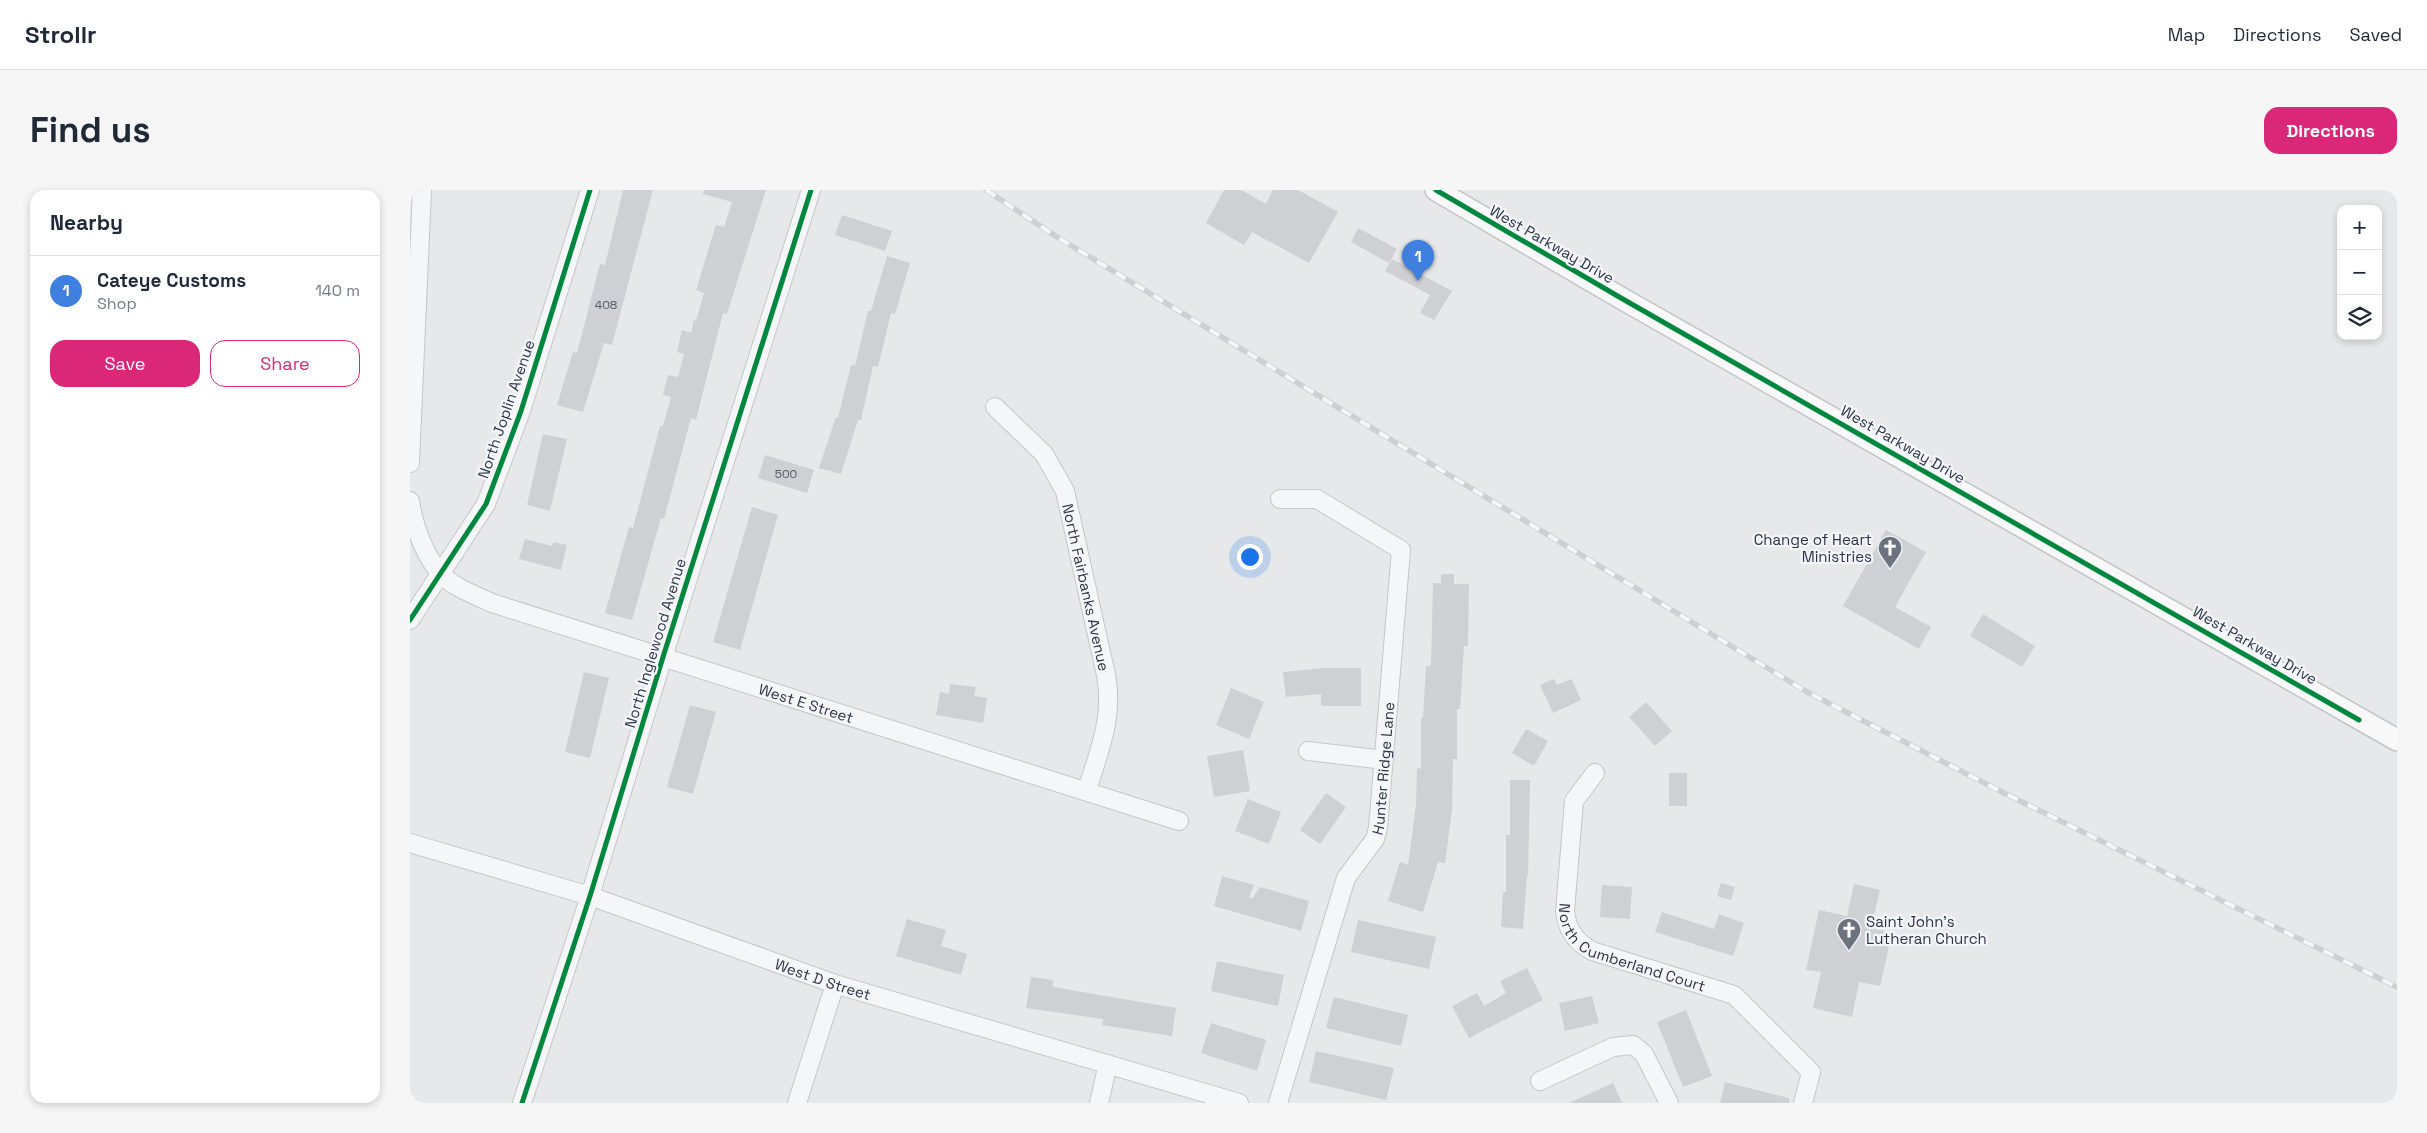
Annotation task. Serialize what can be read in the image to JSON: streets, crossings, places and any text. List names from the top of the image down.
{
  "streets": {
    "main road": ["West Parkway Drive"],
    "street": [
      "North Joplin Avenue",
      "North Fairbanks Avenue",
      "North Inglewood Avenue",
      "West E Street",
      "Hunter Ridge Lane",
      "North Cumberland Court",
      "West D Street"
    ]
  },
  "crossings": [
    ["North Joplin Avenue", "West E Street"],
    ["North Fairbanks Avenue", "West E Street"],
    ["North Inglewood Avenue", "West E Street"],
    ["North Inglewood Avenue", "West D Street"]
  ],
  "places": {
    "church": ["Change of Heart Ministries", "Saint John's Lutheran Church"]
  },
  "house_numbers": ["408", "500"],
  "page": {
    "header": "Strollr",
    "nav": ["Map", "Directions", "Saved"],
    "buttons": [
      "Directions",
      ["Save", "Share"]
    ],
    "title": "Find us",
    "heading": "Nearby",
    "map_buttons": ["+", "−"],
    "pins": "1",
    "list": [
      {
        "mark": "1",
        "name": "Cateye Customs",
        "note": "Shop",
        "value": "140 m"
      }
    ]
  }
}
